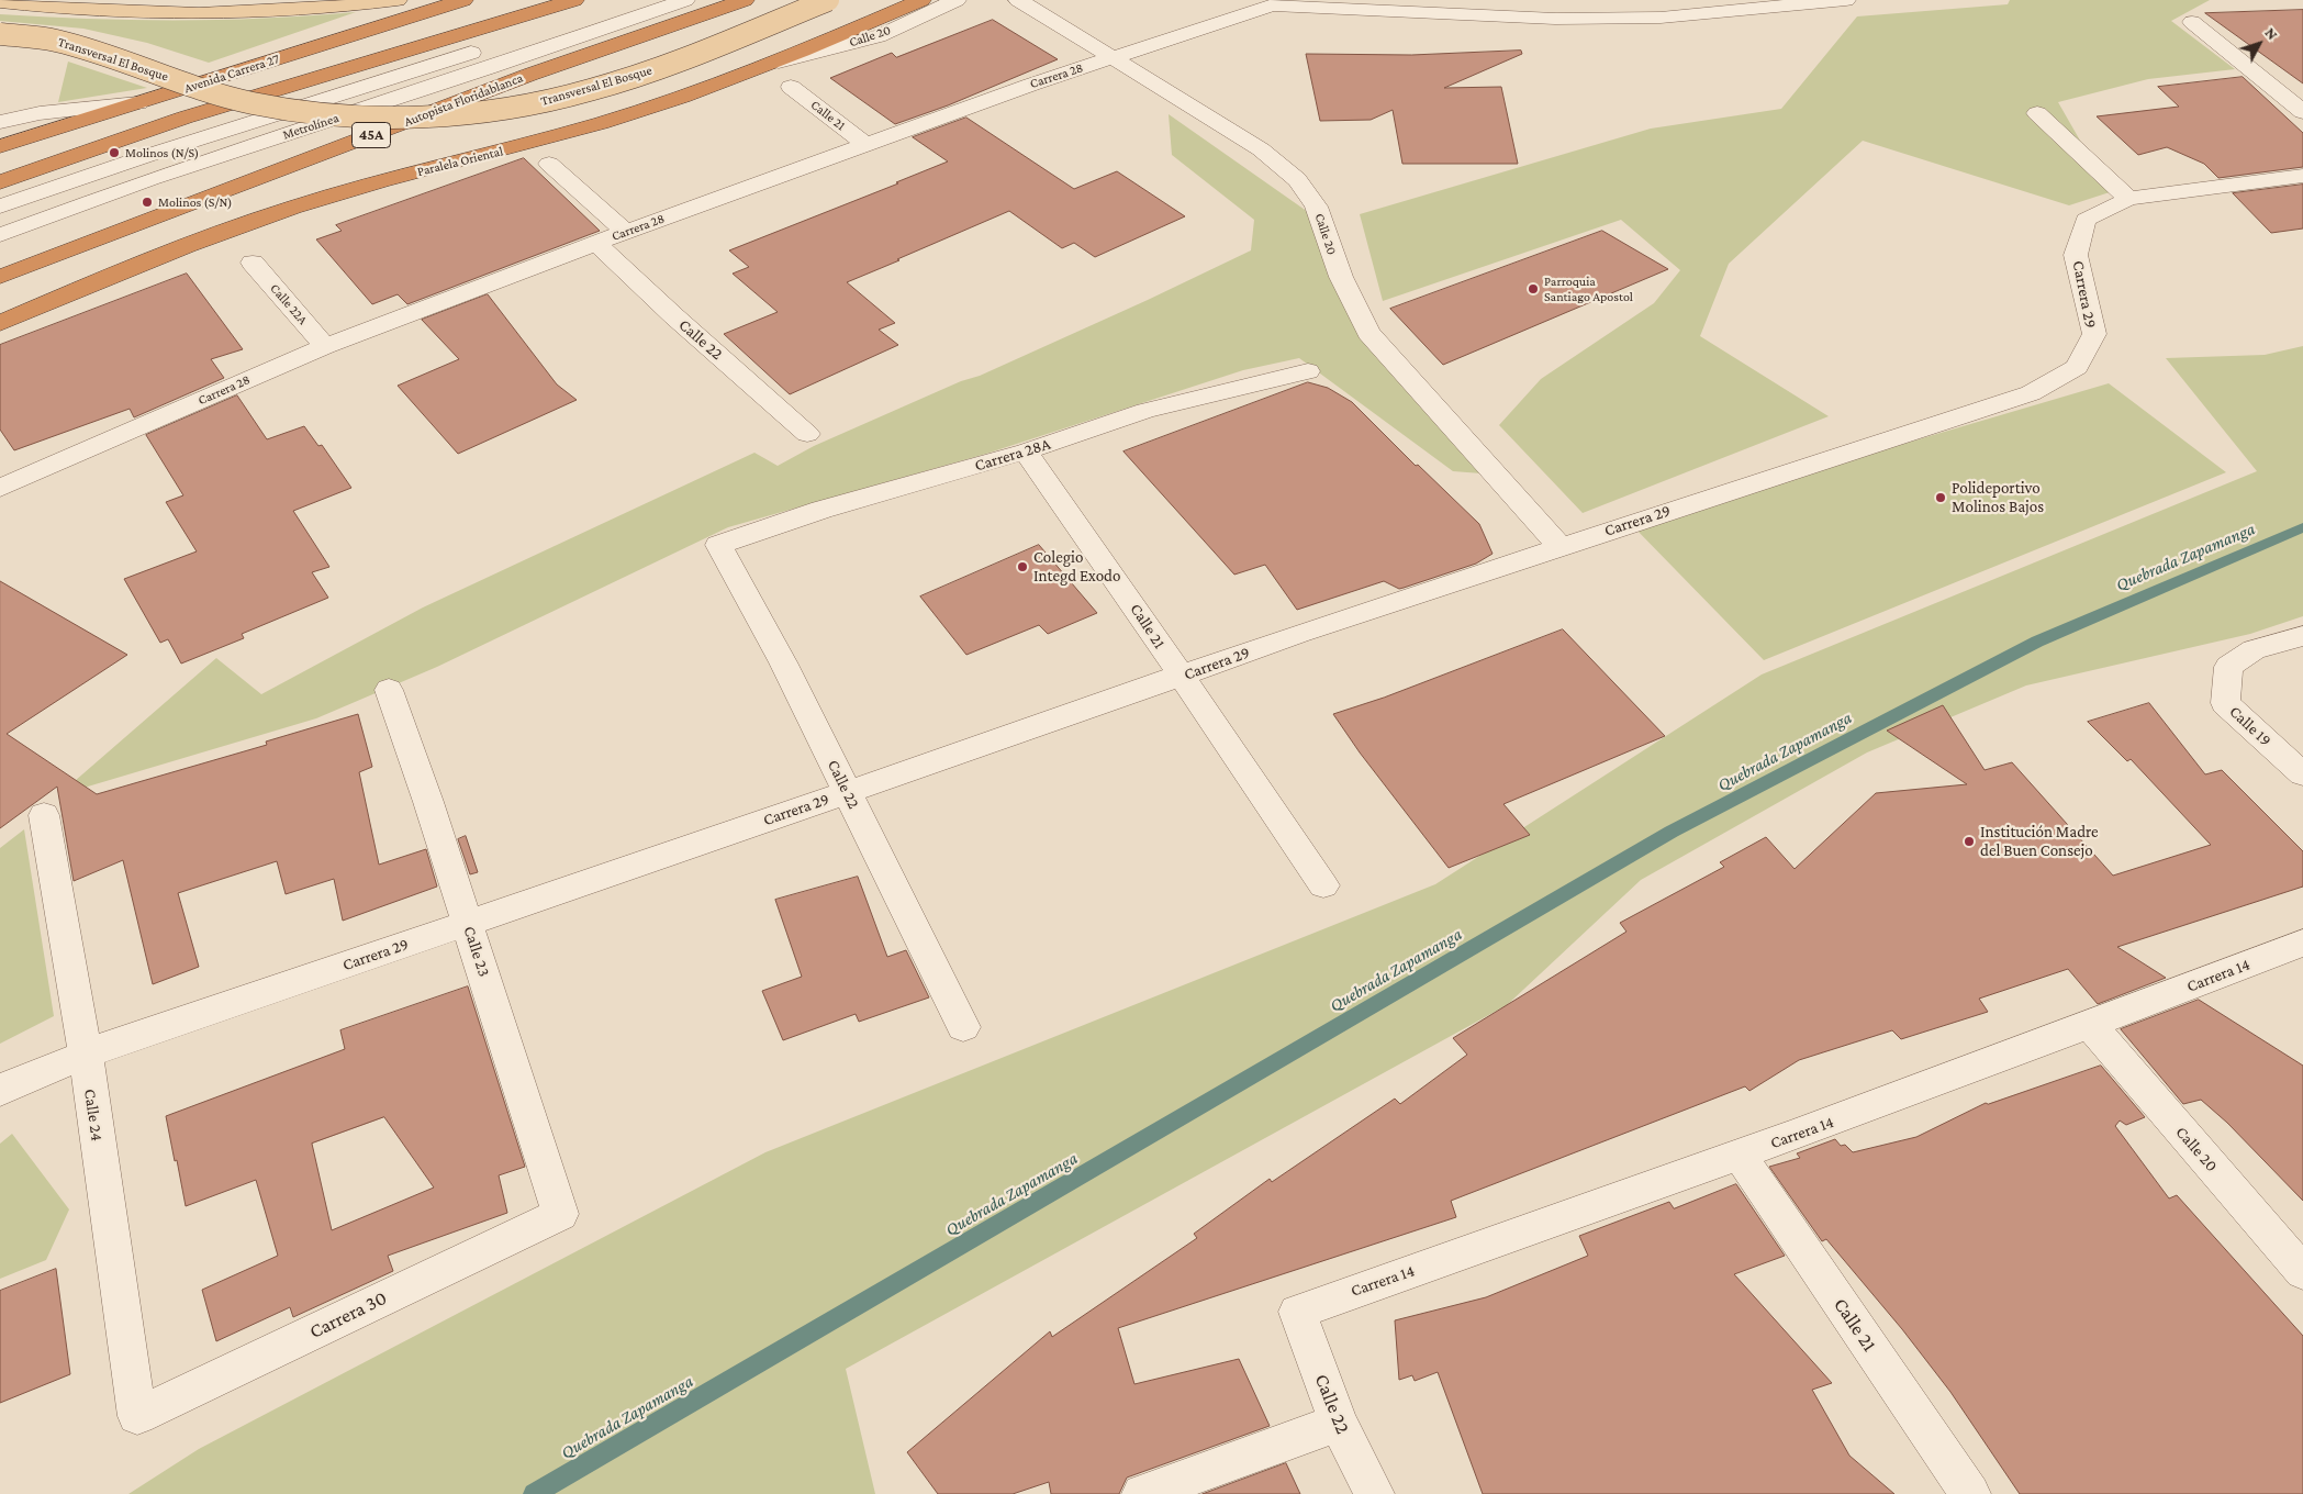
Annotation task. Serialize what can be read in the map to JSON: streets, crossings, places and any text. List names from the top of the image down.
{
  "streets": {
    "highway": [
      "Avenida Carrera 27",
      "Autopista Floridablanca",
      "45A",
      "Paralela Oriental"
    ],
    "main road": ["Transversal El Bosque"],
    "street": [
      "Calle 20",
      "Carrera 28",
      "Calle 21",
      "Metrolínea",
      "Carrera 29",
      "Calle 22A",
      "Calle 22",
      "Carrera 28A",
      "Calle 19",
      "Calle 23",
      "Carrera 14",
      "Calle 24",
      "Carrera 30"
    ]
  },
  "crossings": [
    ["Calle 20", "Carrera 28"],
    ["Calle 20", "Paralela Oriental"],
    ["Calle 20", "Carrera 29"],
    ["Calle 20", "Carrera 14"],
    ["Carrera 28", "Calle 21"],
    ["Carrera 28", "Calle 22A"],
    ["Carrera 28", "Calle 22"],
    ["Calle 21", "Carrera 29"],
    ["Calle 21", "Carrera 28A"],
    ["Calle 21", "Carrera 14"],
    ["Carrera 29", "Calle 22"],
    ["Carrera 29", "Calle 23"],
    ["Carrera 29", "Calle 24"],
    ["Calle 22", "Carrera 28A"],
    ["Calle 22", "Carrera 14"],
    ["Calle 23", "Carrera 30"],
    ["Calle 24", "Carrera 30"]
  ],
  "water": ["Quebrada Zapamanga"],
  "places": [
    "Molinos (N/S)",
    "Molinos (S/N)",
    "Parroquia Santiago Apostol",
    "Polideportivo Molinos Bajos",
    "Colegio Integd Exodo",
    "Institución Madre del Buen Consejo"
  ],
  "north": "top right"
}
